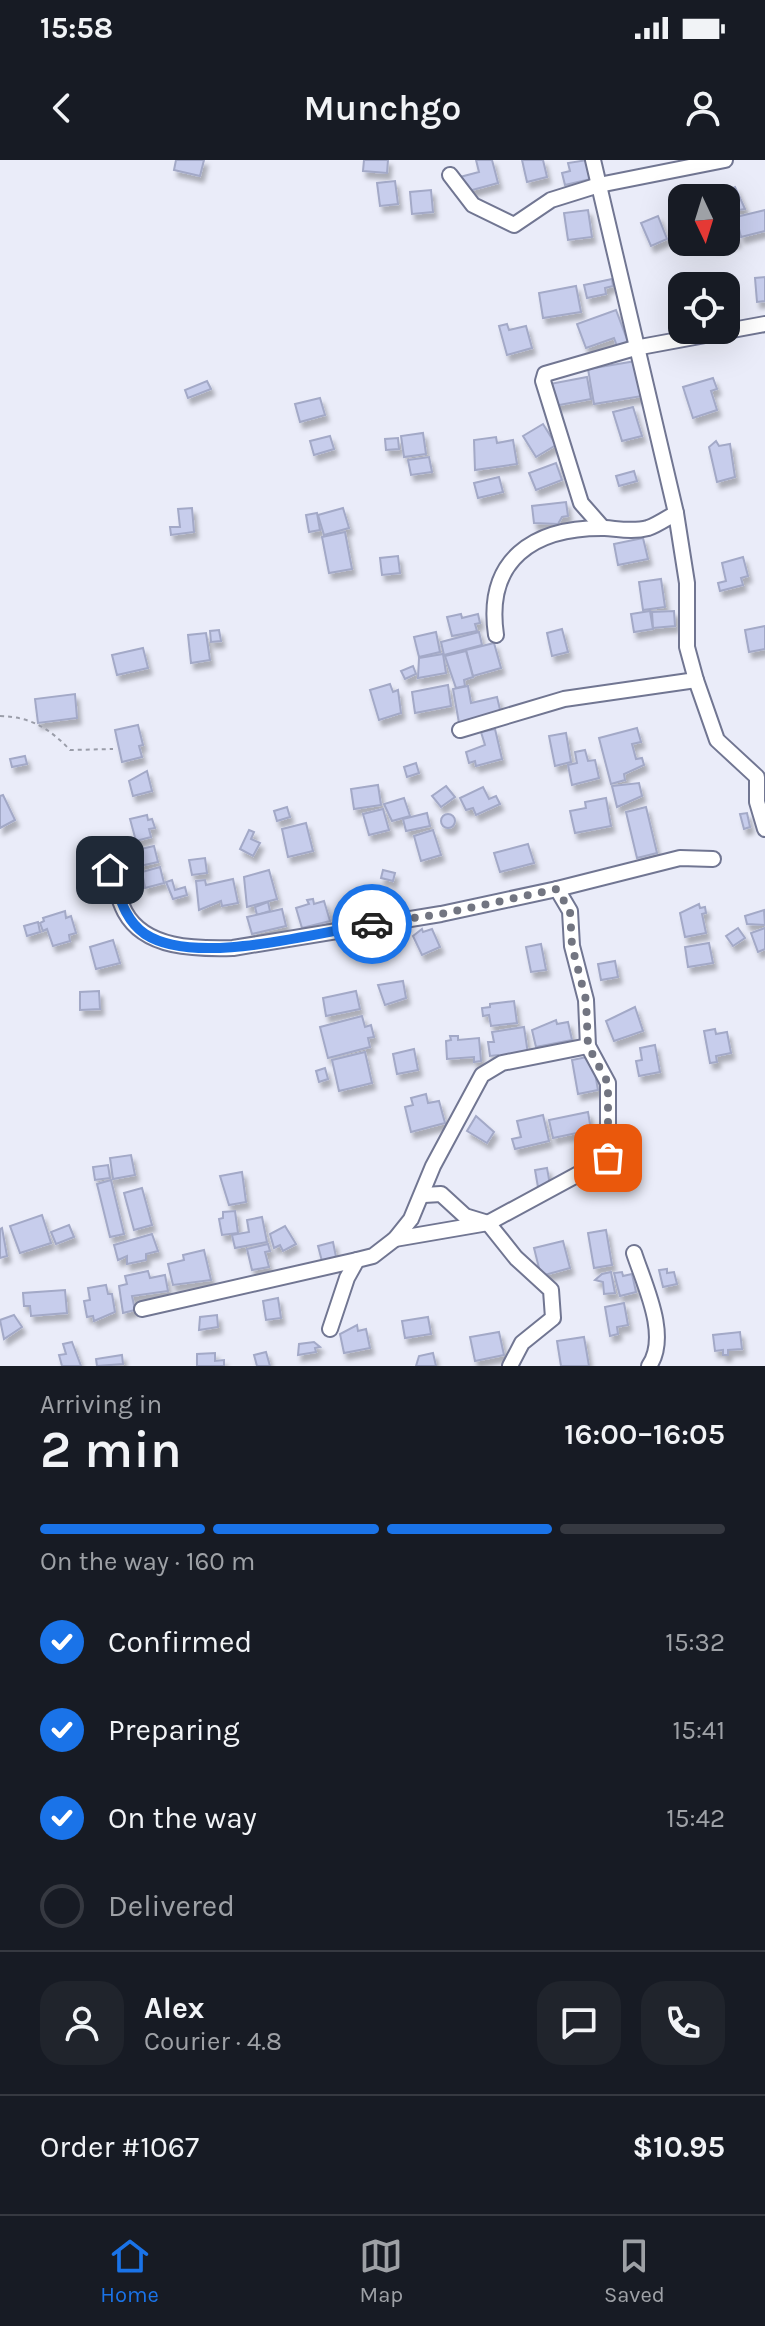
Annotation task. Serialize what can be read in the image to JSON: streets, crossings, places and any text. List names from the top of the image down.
{
  "north": "bottom",
  "page": {
    "status": "15:58",
    "header": "Munchgo",
    "heading": ["2 min", "Arriving in", "16:00–16:05"],
    "panel": [
      "Alex",
      "Courier · 4.8",
      "Order #1067",
      "$10.95"
    ],
    "bar": "On the way · 160 m",
    "list": [
      ["Confirmed", "15:32"],
      ["Preparing", "15:41"],
      ["On the way", "15:42"],
      "Delivered"
    ],
    "tabs": ["Home", "Map", "Saved"]
  }
}
